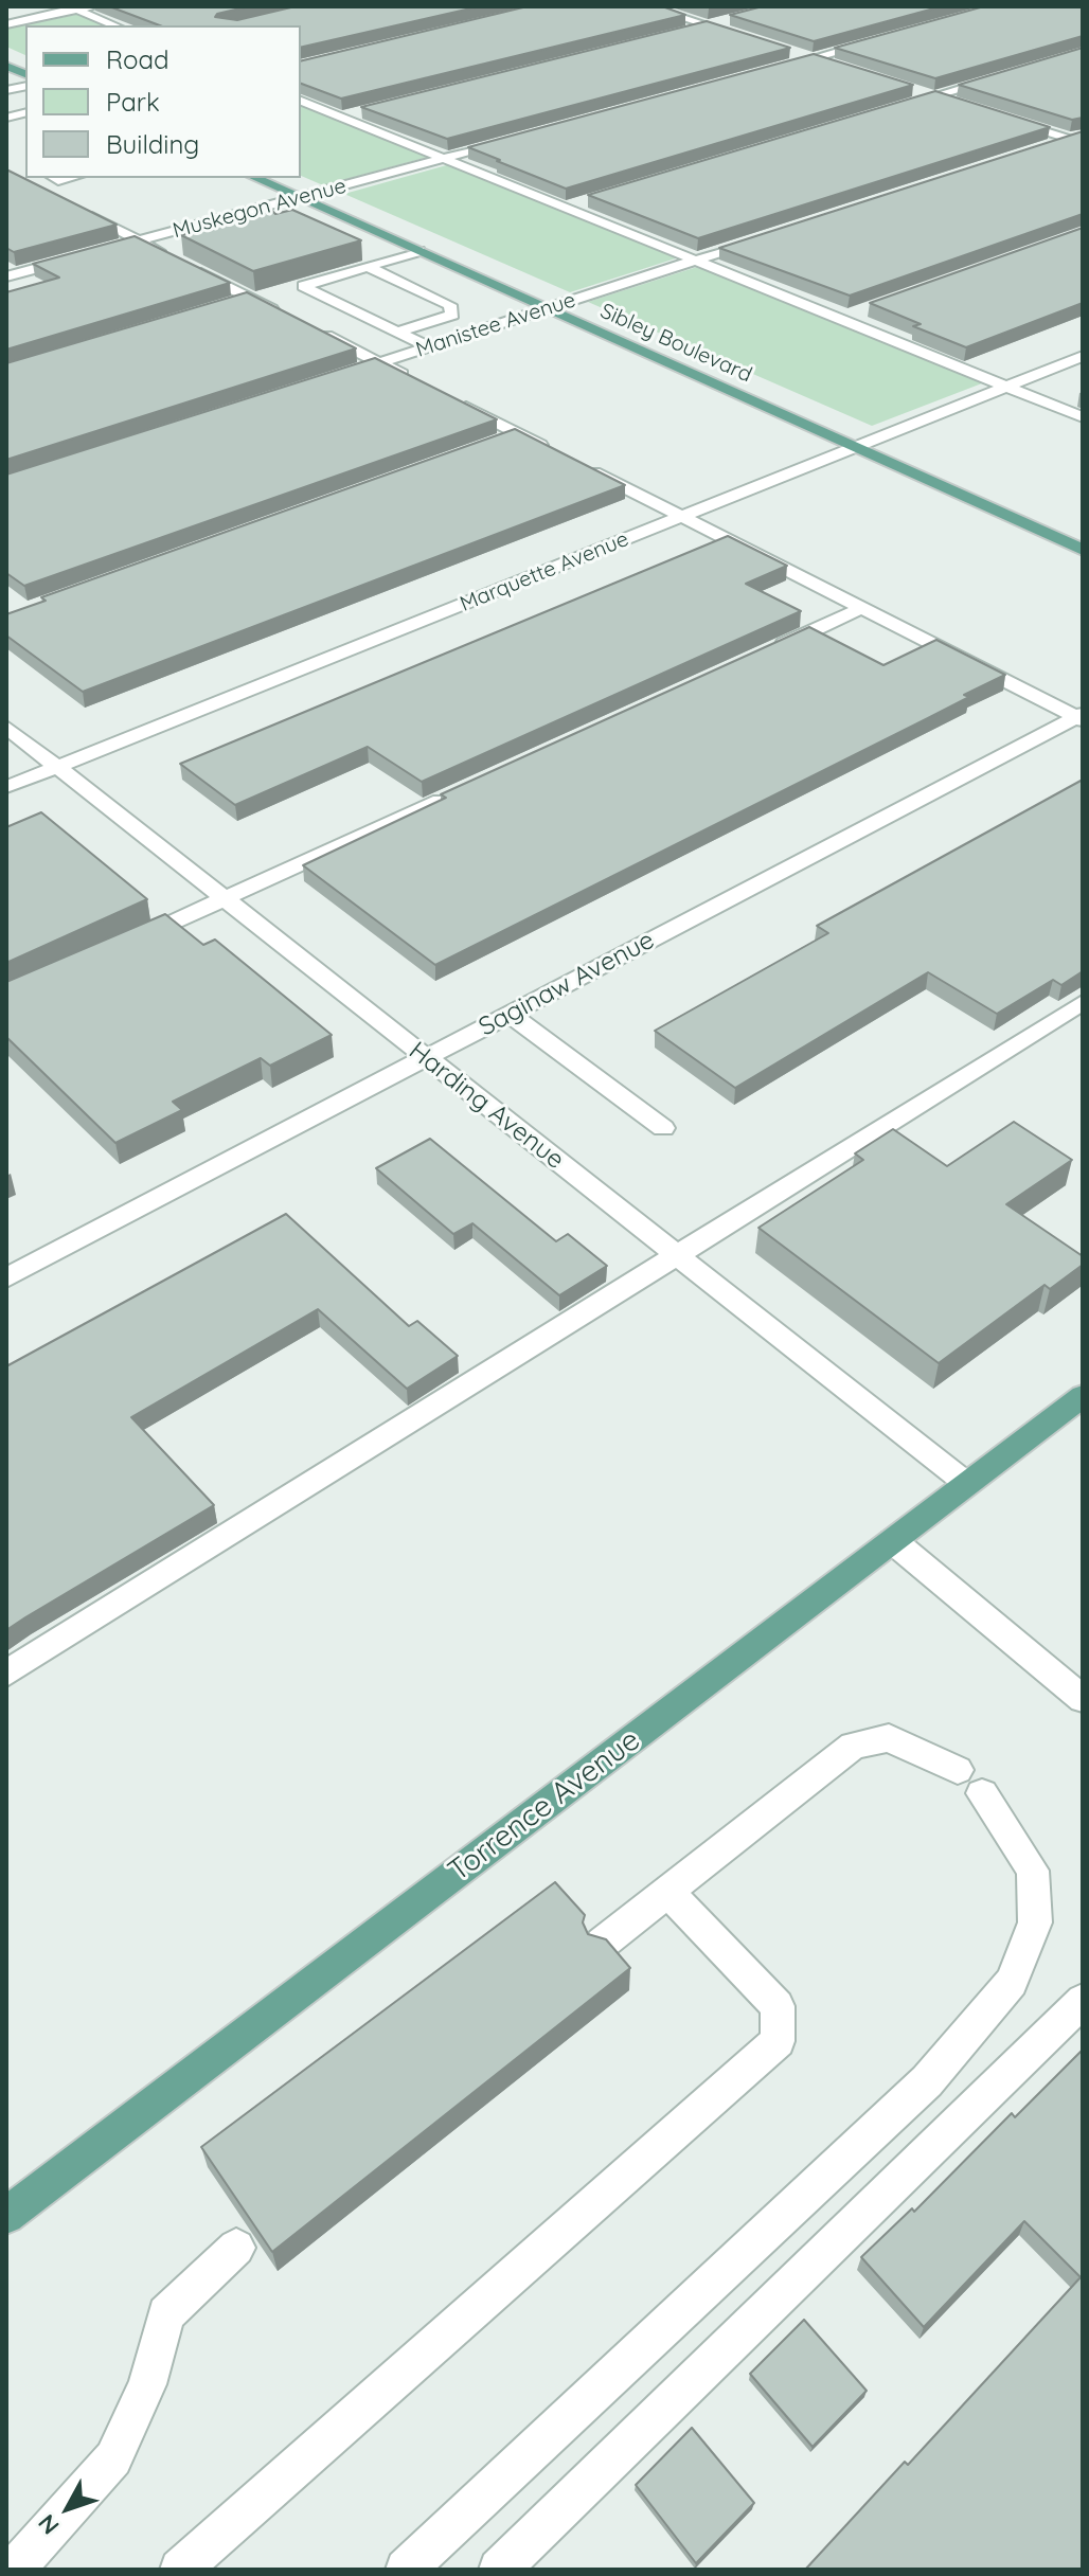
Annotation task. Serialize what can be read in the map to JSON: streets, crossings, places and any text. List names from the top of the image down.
{
  "streets": {
    "main road": ["Sibley Boulevard", "Torrence Avenue"],
    "street": [
      "Muskegon Avenue",
      "Manistee Avenue",
      "Marquette Avenue",
      "Saginaw Avenue",
      "Harding Avenue"
    ]
  },
  "crossings": [
    ["Muskegon Avenue", "Sibley Boulevard"],
    ["Manistee Avenue", "Sibley Boulevard"],
    ["Sibley Boulevard", "Marquette Avenue"],
    ["Marquette Avenue", "Harding Avenue"],
    ["Saginaw Avenue", "Harding Avenue"],
    ["Harding Avenue", "Torrence Avenue"]
  ],
  "legend": ["Road", "Park", "Building"],
  "north": "bottom left"
}
